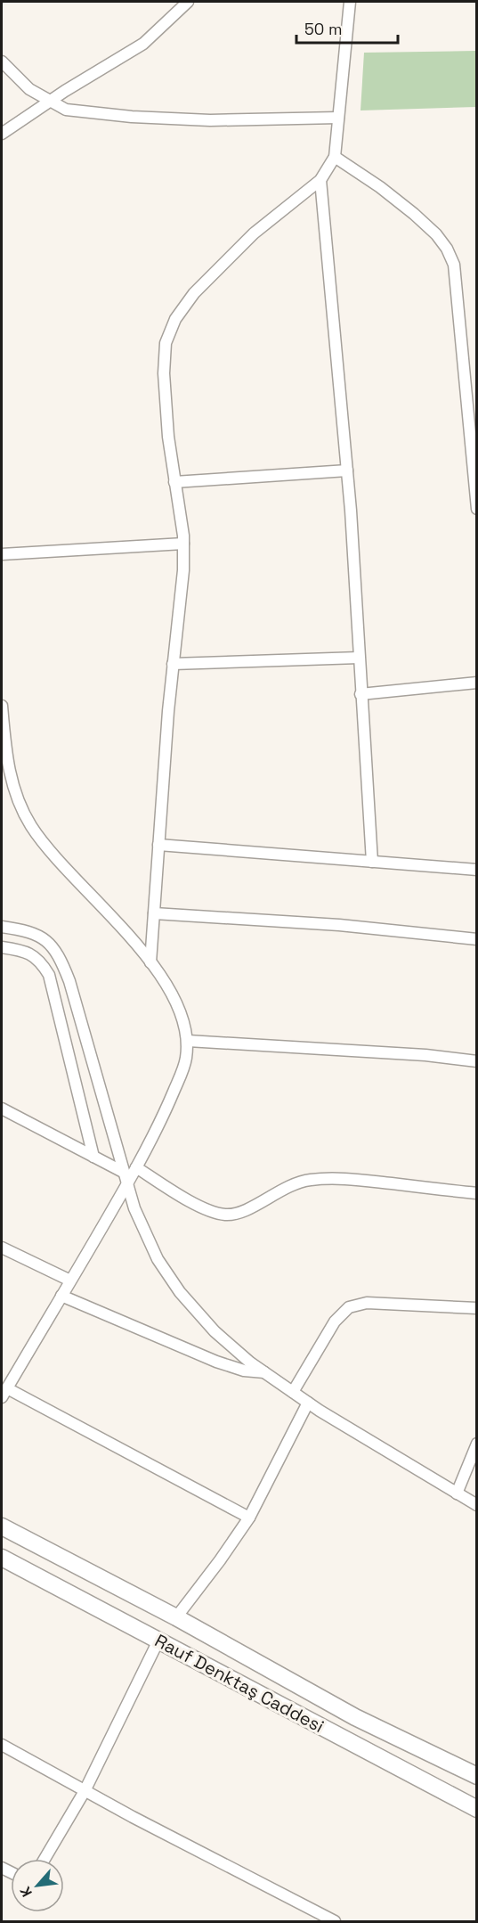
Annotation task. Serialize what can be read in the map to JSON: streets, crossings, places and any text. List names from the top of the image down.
{
  "streets": {
    "main road": ["Rauf Denktaş Caddesi"]
  },
  "scale_bar": "50 m",
  "north": "bottom left"
}
